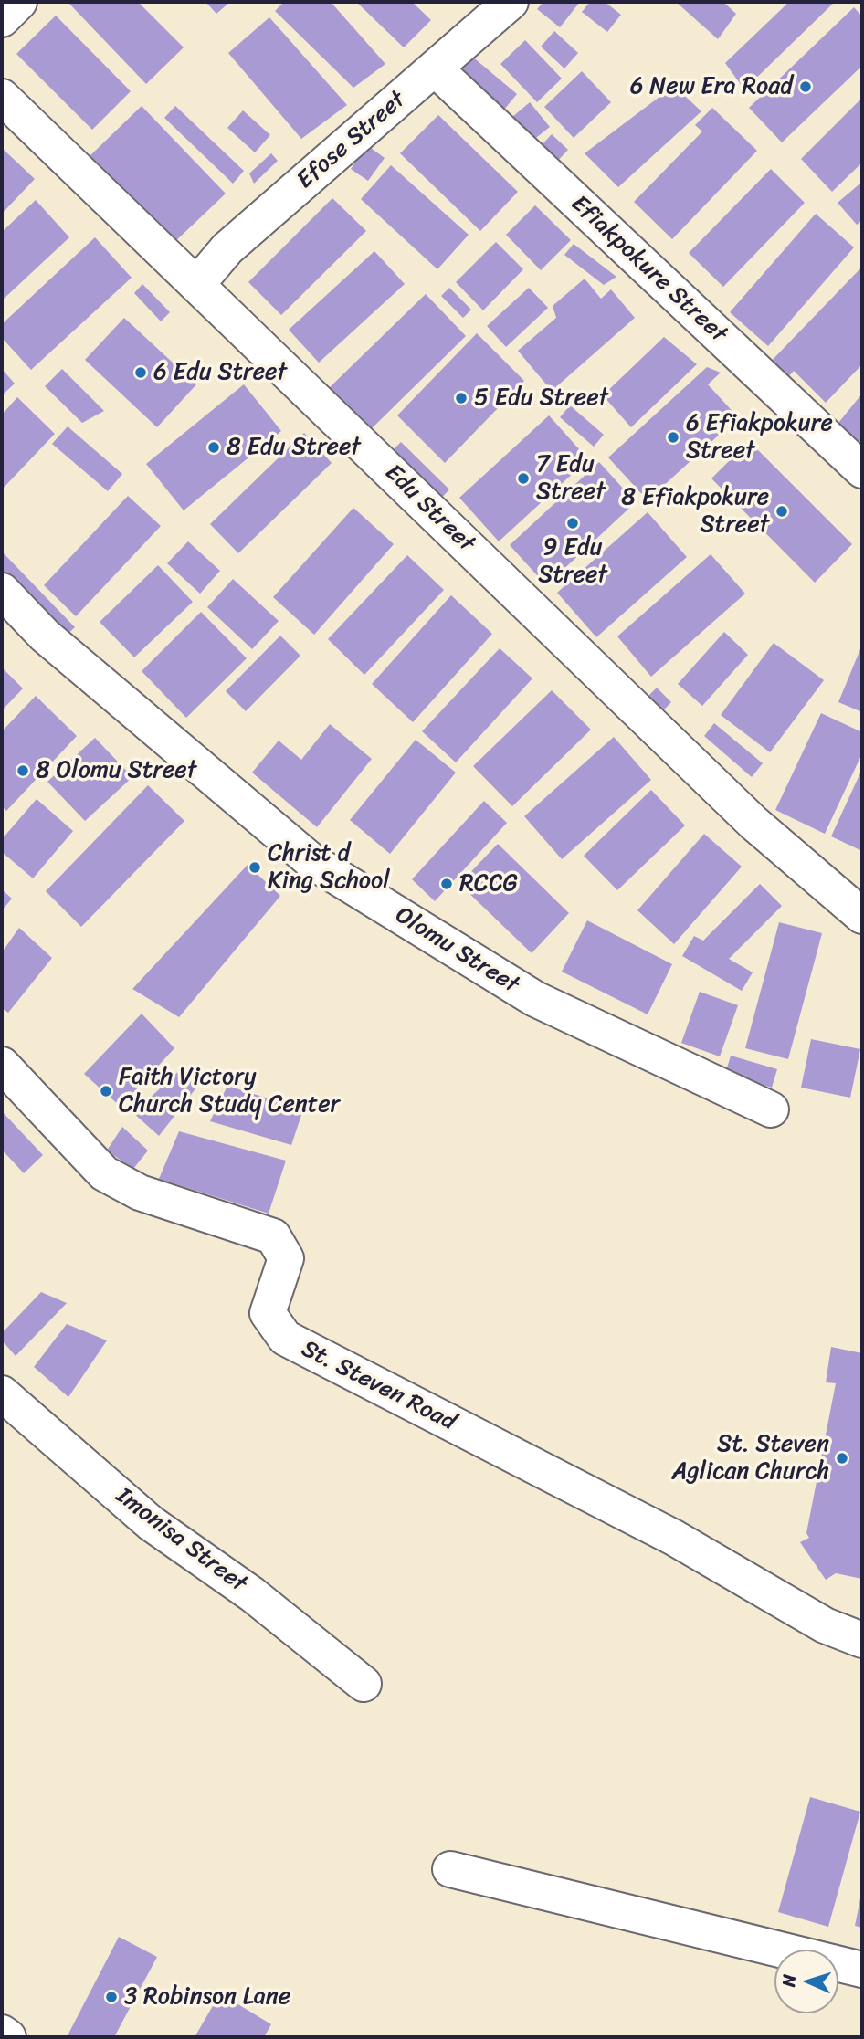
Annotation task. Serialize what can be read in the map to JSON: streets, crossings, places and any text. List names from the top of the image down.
{
  "streets": {
    "street": [
      "Efose Street",
      "Efiakpokure Street",
      "Edu Street",
      "Olomu Street",
      "St. Steven Road",
      "Imonisa Street"
    ]
  },
  "crossings": [
    ["Efose Street", "Efiakpokure Street"],
    ["Efose Street", "Edu Street"]
  ],
  "places": [
    "6 New Era Road",
    "6 Edu Street",
    "5 Edu Street",
    "6 Efiakpokure Street",
    "8 Edu Street",
    "7 Edu Street",
    "8 Efiakpokure Street",
    "9 Edu Street",
    "8 Olomu Street",
    "Christ d King School",
    "RCCG",
    "Faith Victory Church Study Center",
    "St. Steven Aglican Church",
    "3 Robinson Lane"
  ],
  "north": "left"
}
